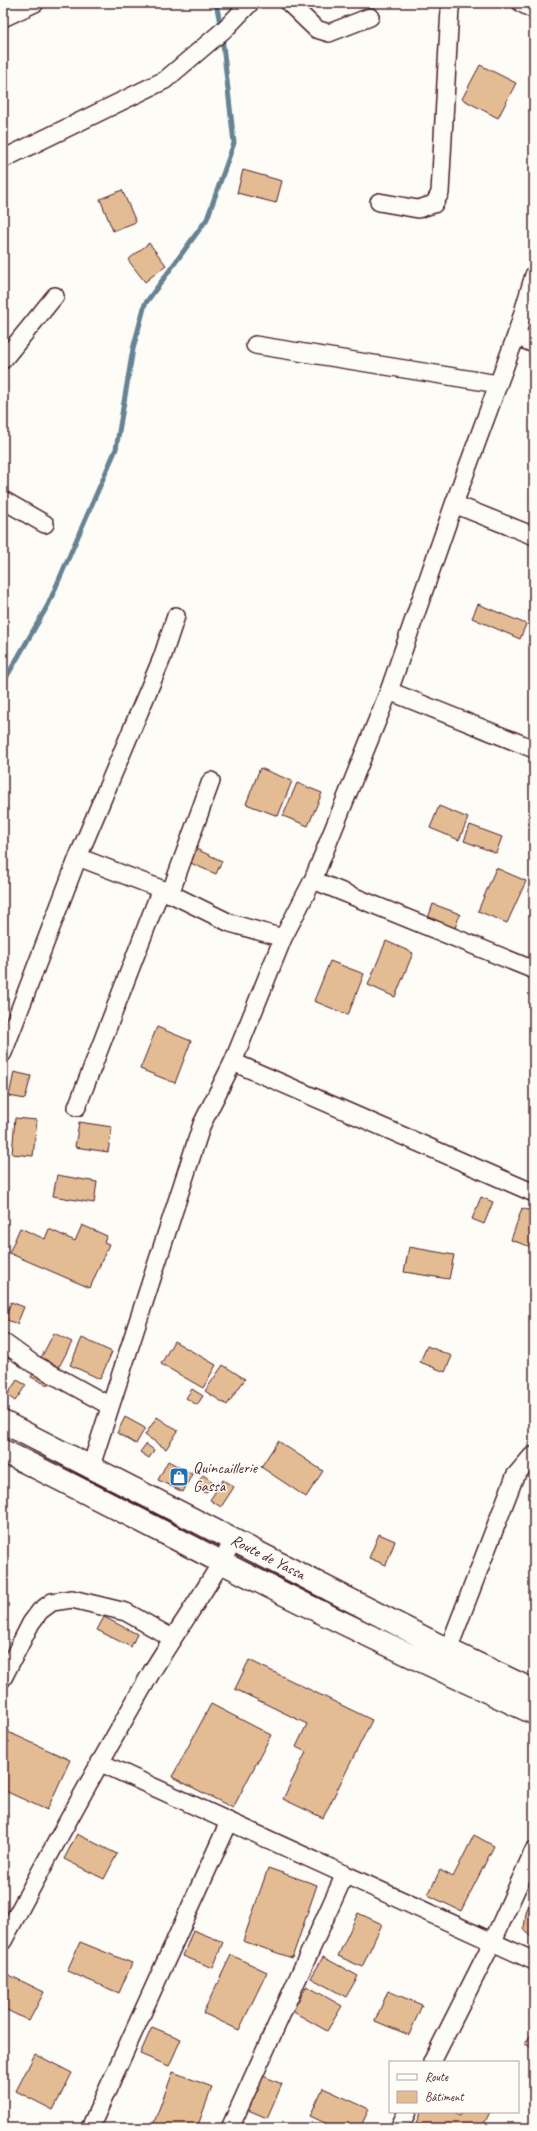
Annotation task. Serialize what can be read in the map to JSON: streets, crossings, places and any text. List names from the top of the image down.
{
  "streets": {
    "main road": ["Route de Yassa"]
  },
  "places": {
    "shop": ["Quincaillerie Gassa"]
  },
  "legend": ["Route", "Bâtiment"]
}
